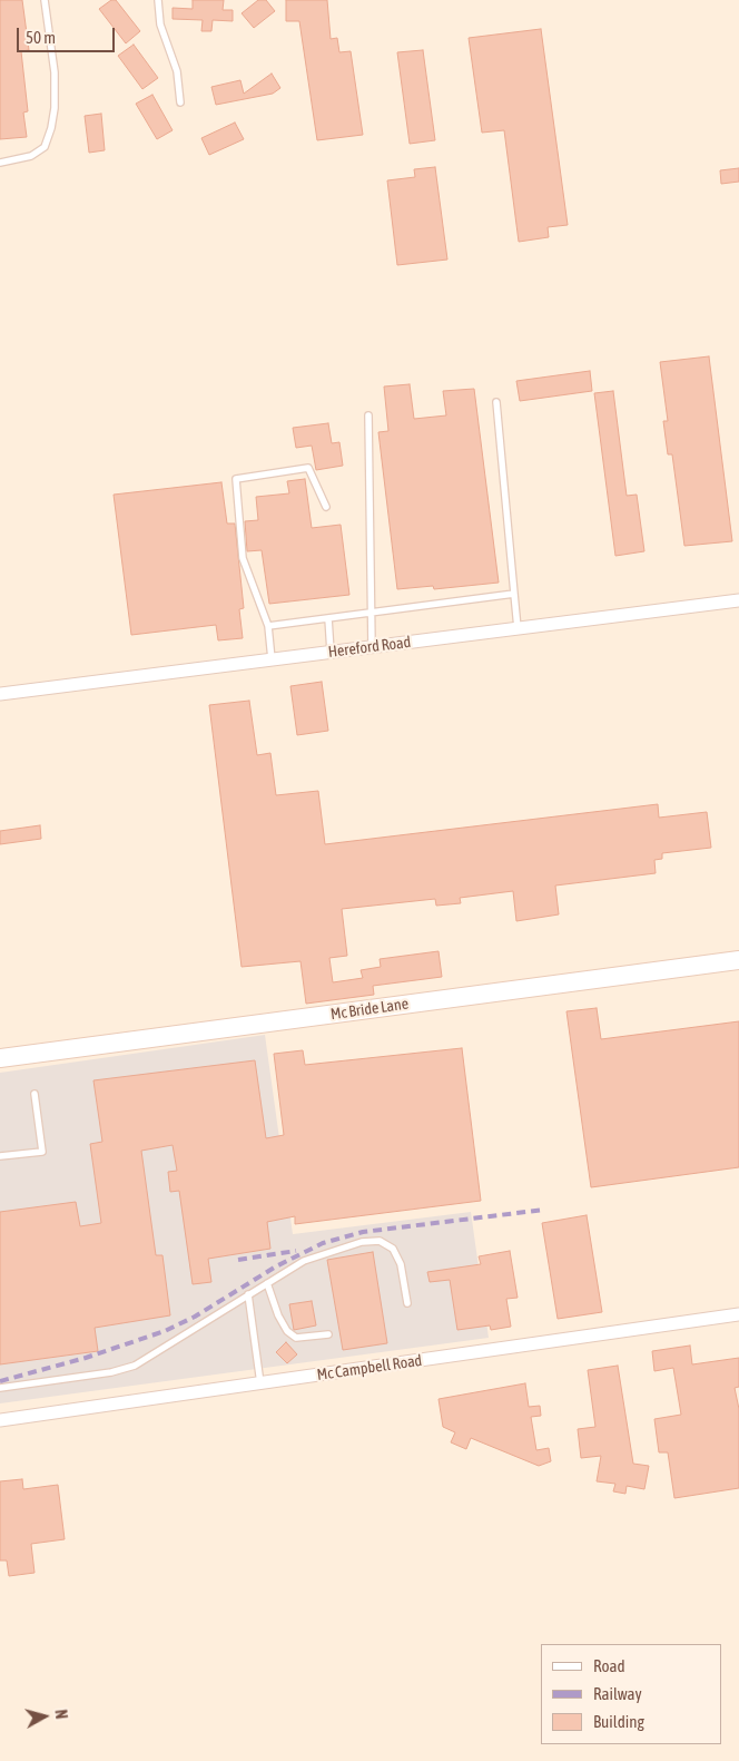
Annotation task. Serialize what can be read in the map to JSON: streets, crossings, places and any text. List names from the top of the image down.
{
  "streets": {
    "street": ["Hereford Road", "Mc Bride Lane", "Mc Campbell Road"]
  },
  "legend": ["Road", "Railway", "Building"],
  "scale_bar": "50 m",
  "north": "right"
}
